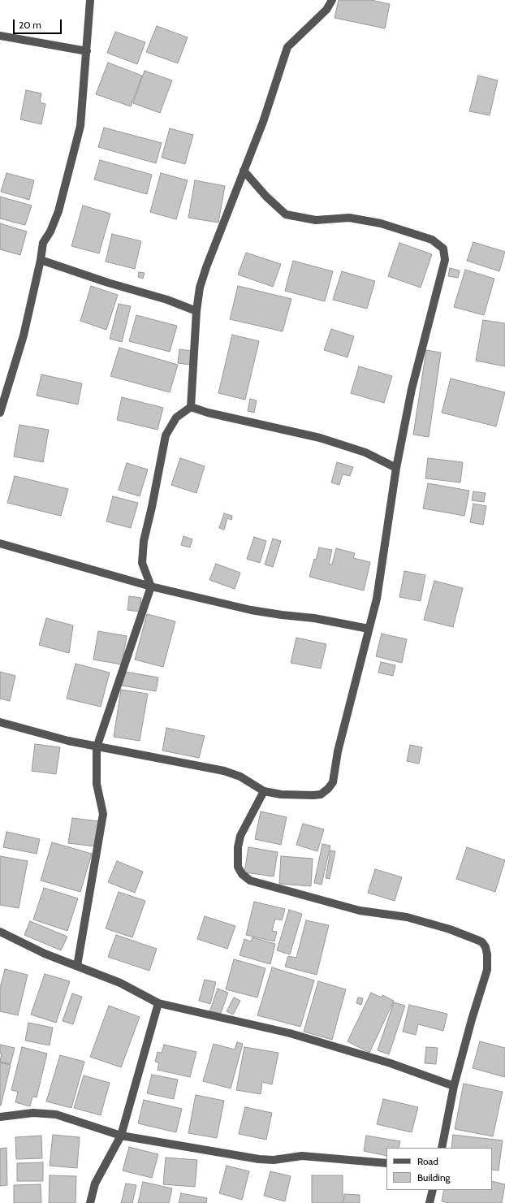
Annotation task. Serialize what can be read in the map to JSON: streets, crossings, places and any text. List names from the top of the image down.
{
  "legend": ["Road", "Building"],
  "scale_bar": "20 m"
}
